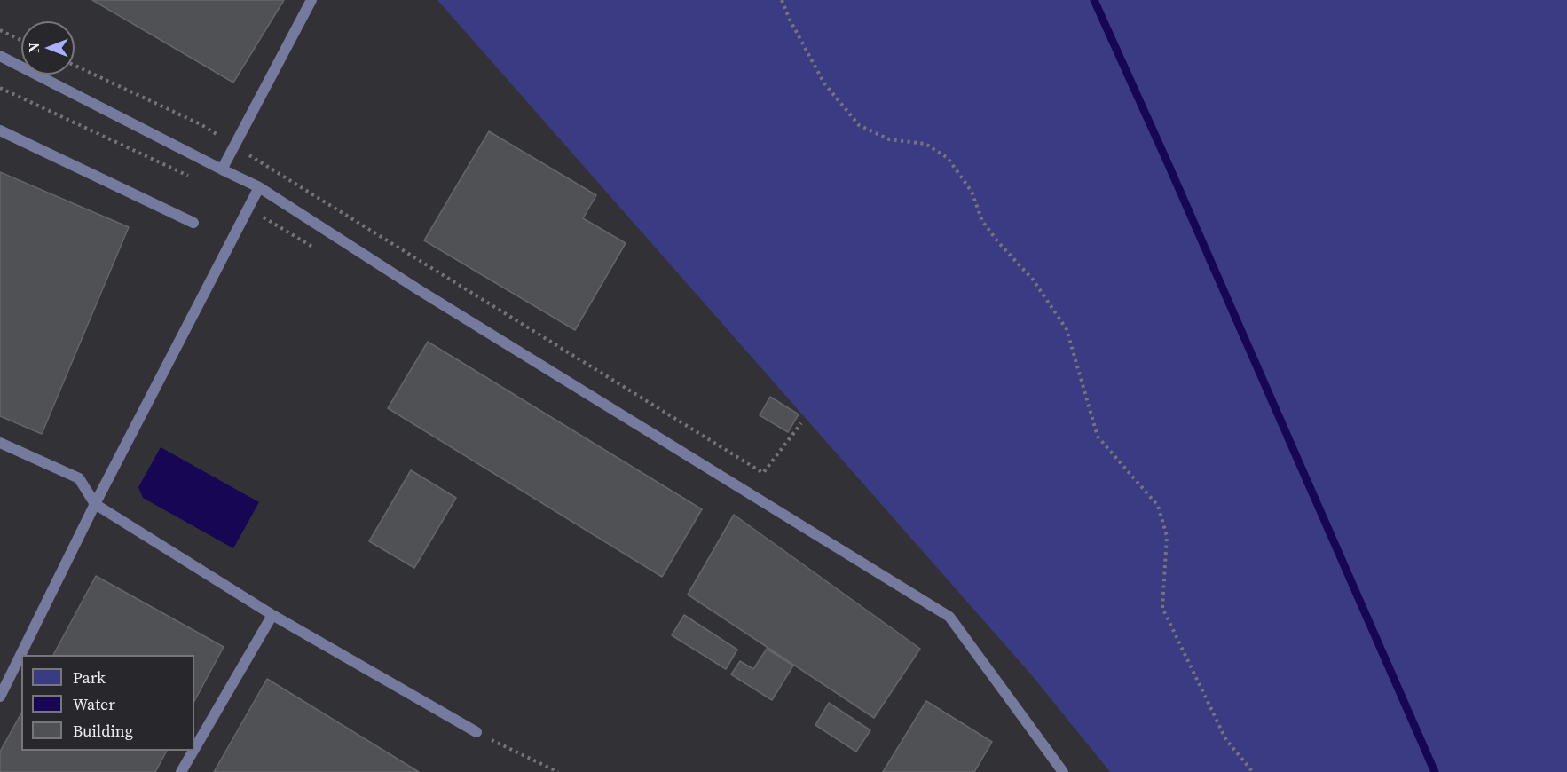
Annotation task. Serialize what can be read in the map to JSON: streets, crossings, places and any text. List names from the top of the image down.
{
  "legend": ["Park", "Water", "Building"],
  "north": "left"
}
